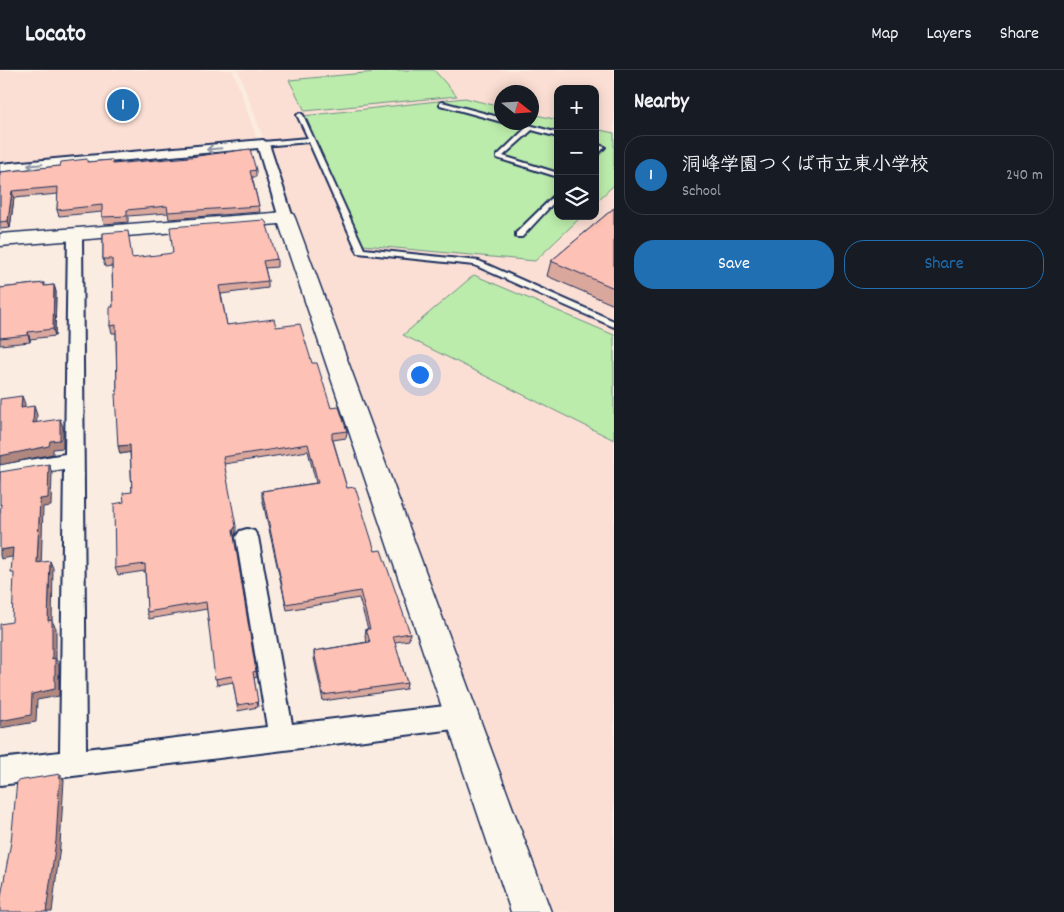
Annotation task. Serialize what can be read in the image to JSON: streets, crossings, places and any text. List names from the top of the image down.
{
  "north": "right",
  "page": {
    "header": "Locato",
    "nav": ["Map", "Layers", "Share"],
    "heading": "Nearby",
    "map_buttons": ["+", "−"],
    "pins": "1",
    "list": [
      {
        "mark": "1",
        "name": "洞峰学園つくば市立東小学校",
        "note": "School",
        "value": "240 m"
      }
    ],
    "buttons": ["Save", "Share"]
  }
}
